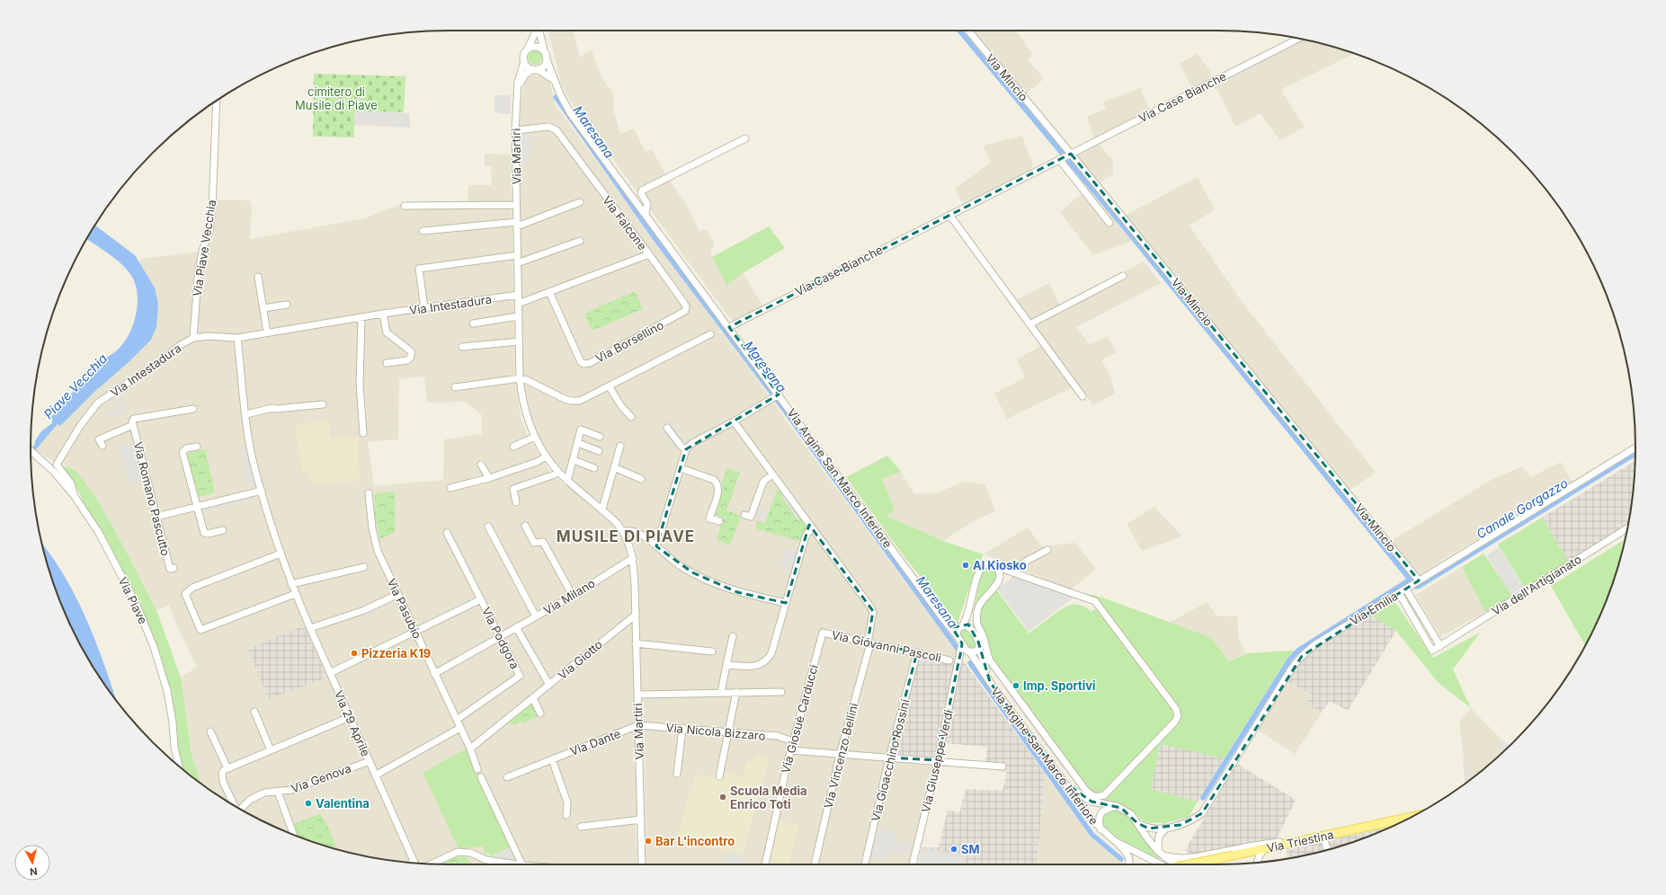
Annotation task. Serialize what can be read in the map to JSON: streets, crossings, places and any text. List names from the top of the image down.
{
  "streets": {
    "main road": ["Via Triestina"],
    "street": [
      "Via Mincio",
      "Via Case Bianche",
      "Via Martiri",
      "Via Falcone",
      "Via Piave Vecchia",
      "Via Intestadura",
      "Via Borsellino",
      "Via Argine San Marco Inferiore",
      "Via Romano Pascutto",
      "Via dell'Artigianato",
      "Via Milano",
      "Via Piave",
      "Via Pasubio",
      "Via Emilia",
      "Via Podgora",
      "Via Giovanni Pascoli",
      "Via Giotto",
      "Via Giosuè Carducci",
      "Via 29 Aprile",
      "Via Nicola Bizzaro",
      "Via Dante",
      "Via Vincenzo Bellini",
      "Via Gioacchino Rossini",
      "Via Giuseppe Verdi",
      "Via Genova"
    ]
  },
  "crossings": [
    ["Via Mincio", "Via Case Bianche"],
    ["Via Mincio", "Via Emilia"],
    ["Via Case Bianche", "Via Argine San Marco Inferiore"],
    ["Via Martiri", "Via Falcone"],
    ["Via Martiri", "Via Intestadura"],
    ["Via Martiri", "Via Argine San Marco Inferiore"],
    ["Via Martiri", "Via Milano"],
    ["Via Martiri", "Via Giotto"],
    ["Via Martiri", "Via Nicola Bizzaro"],
    ["Via Martiri", "Via Dante"],
    ["Via Falcone", "Via Borsellino"],
    ["Via Piave Vecchia", "Via Intestadura"],
    ["Via Intestadura", "Via 29 Aprile"],
    ["Via Argine San Marco Inferiore", "Via Giuseppe Verdi"],
    ["Via Milano", "Via Pasubio"],
    ["Via Milano", "Via Podgora"],
    ["Via Pasubio", "Via Podgora"],
    ["Via Giovanni Pascoli", "Via Giosuè Carducci"],
    ["Via Giovanni Pascoli", "Via Vincenzo Bellini"],
    ["Via Giovanni Pascoli", "Via Gioacchino Rossini"],
    ["Via Giosuè Carducci", "Via Nicola Bizzaro"],
    ["Via 29 Aprile", "Via Genova"],
    ["Via Nicola Bizzaro", "Via Dante"]
  ],
  "districts": ["MUSILE DI PIAVE"],
  "water": ["Maresana", "Piave Vecchia", "Canale Gorgazzo"],
  "parks": ["cimitero di Musile di Piave"],
  "places": [
    "Al Kiosko",
    "Pizzeria K19",
    "Imp. Sportivi",
    "Scuola Media Enrico Toti",
    "Valentina",
    "Bar L'incontro",
    "SM"
  ],
  "north": "bottom"
}
